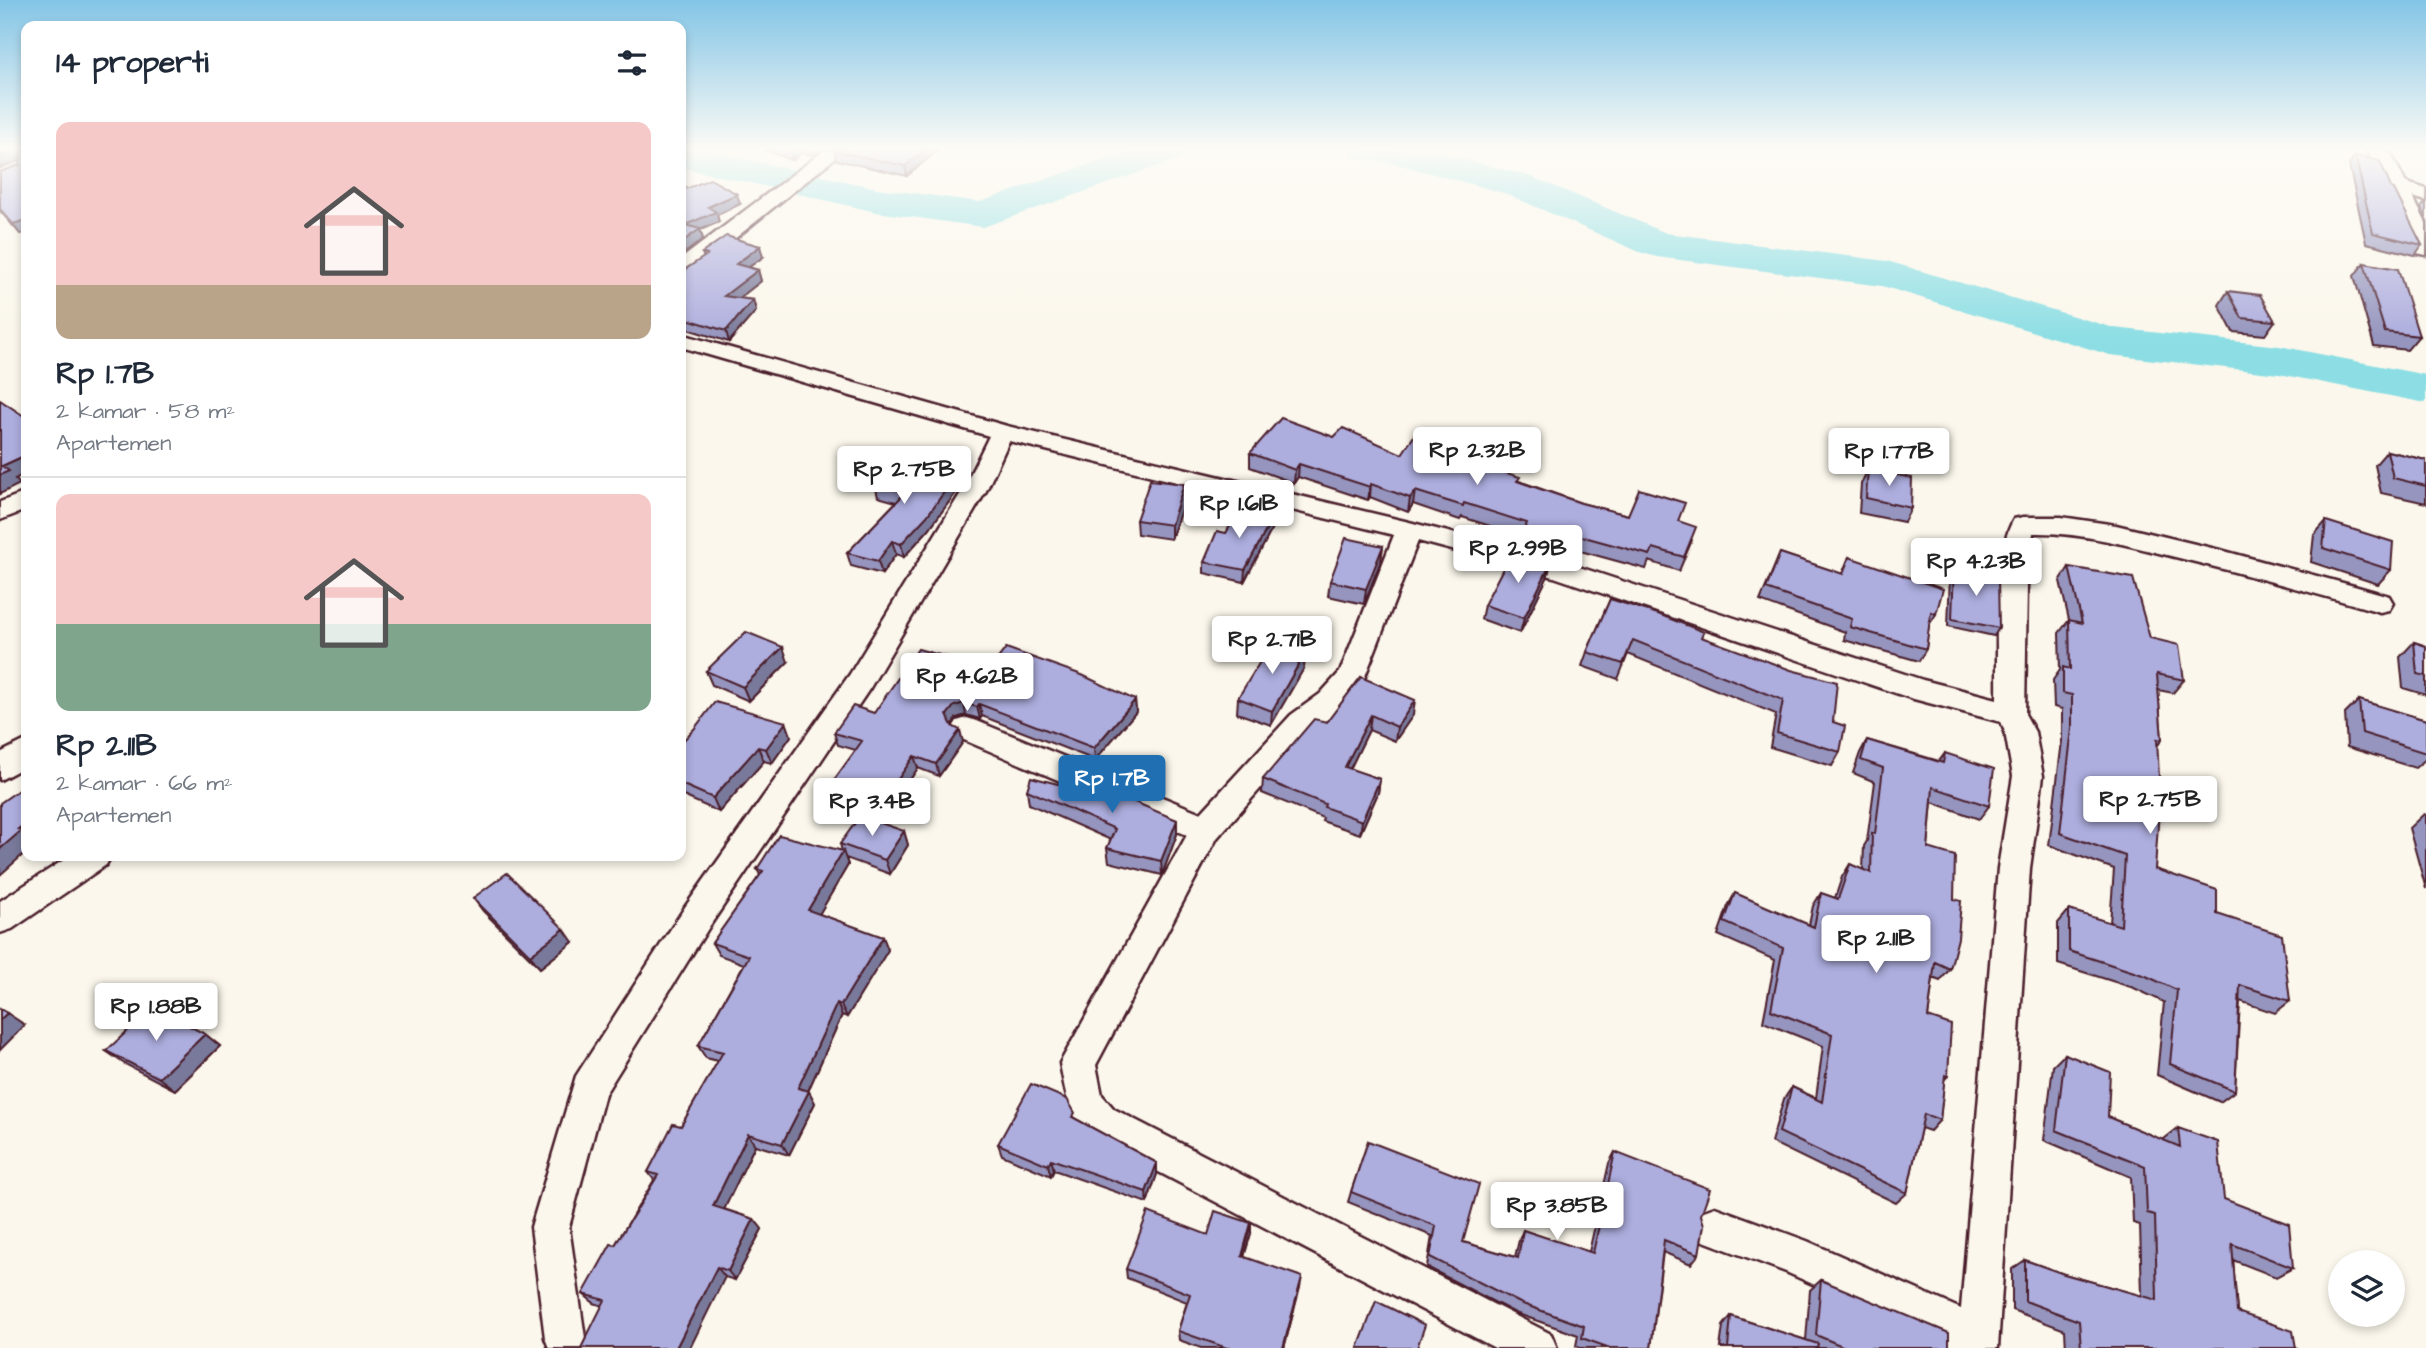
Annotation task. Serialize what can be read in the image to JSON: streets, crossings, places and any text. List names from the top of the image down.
{
  "page": {
    "heading": "14 properti",
    "list": [
      {
        "name": "Rp 1.7B",
        "note": "2 kamar · 58 m² · Apartemen"
      },
      {
        "name": "Rp 2.11B",
        "note": "2 kamar · 66 m² · Apartemen"
      }
    ],
    "price": [
      "Rp 2.32B",
      "Rp 1.77B",
      "Rp 2.75B",
      "Rp 1.61B",
      "Rp 2.99B",
      "Rp 4.23B",
      "Rp 2.71B",
      "Rp 4.62B",
      "Rp 1.7B",
      "Rp 2.75B",
      "Rp 3.4B",
      "Rp 2.11B",
      "Rp 1.88B",
      "Rp 3.85B"
    ]
  }
}
